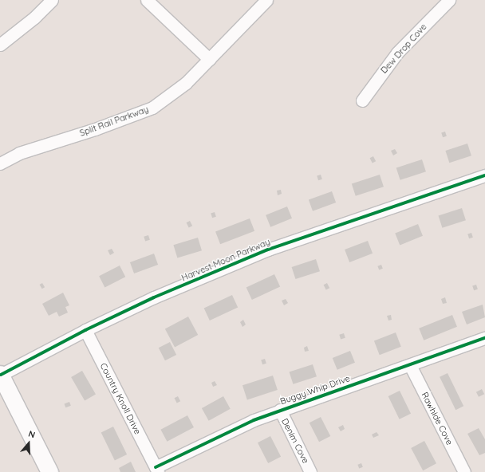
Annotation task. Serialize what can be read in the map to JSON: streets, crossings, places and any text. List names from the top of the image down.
{
  "streets": {
    "street": [
      "Dew Drop Cove",
      "Split Rail Parkway",
      "Harvest Moon Parkway",
      "Buggy Whip Drive",
      "Country Knoll Drive",
      "Rawhide Cove",
      "Denim Cove"
    ]
  },
  "crossings": [
    ["Harvest Moon Parkway", "Country Knoll Drive"],
    ["Buggy Whip Drive", "Country Knoll Drive"],
    ["Buggy Whip Drive", "Rawhide Cove"],
    ["Buggy Whip Drive", "Denim Cove"]
  ],
  "north": "top"
}
